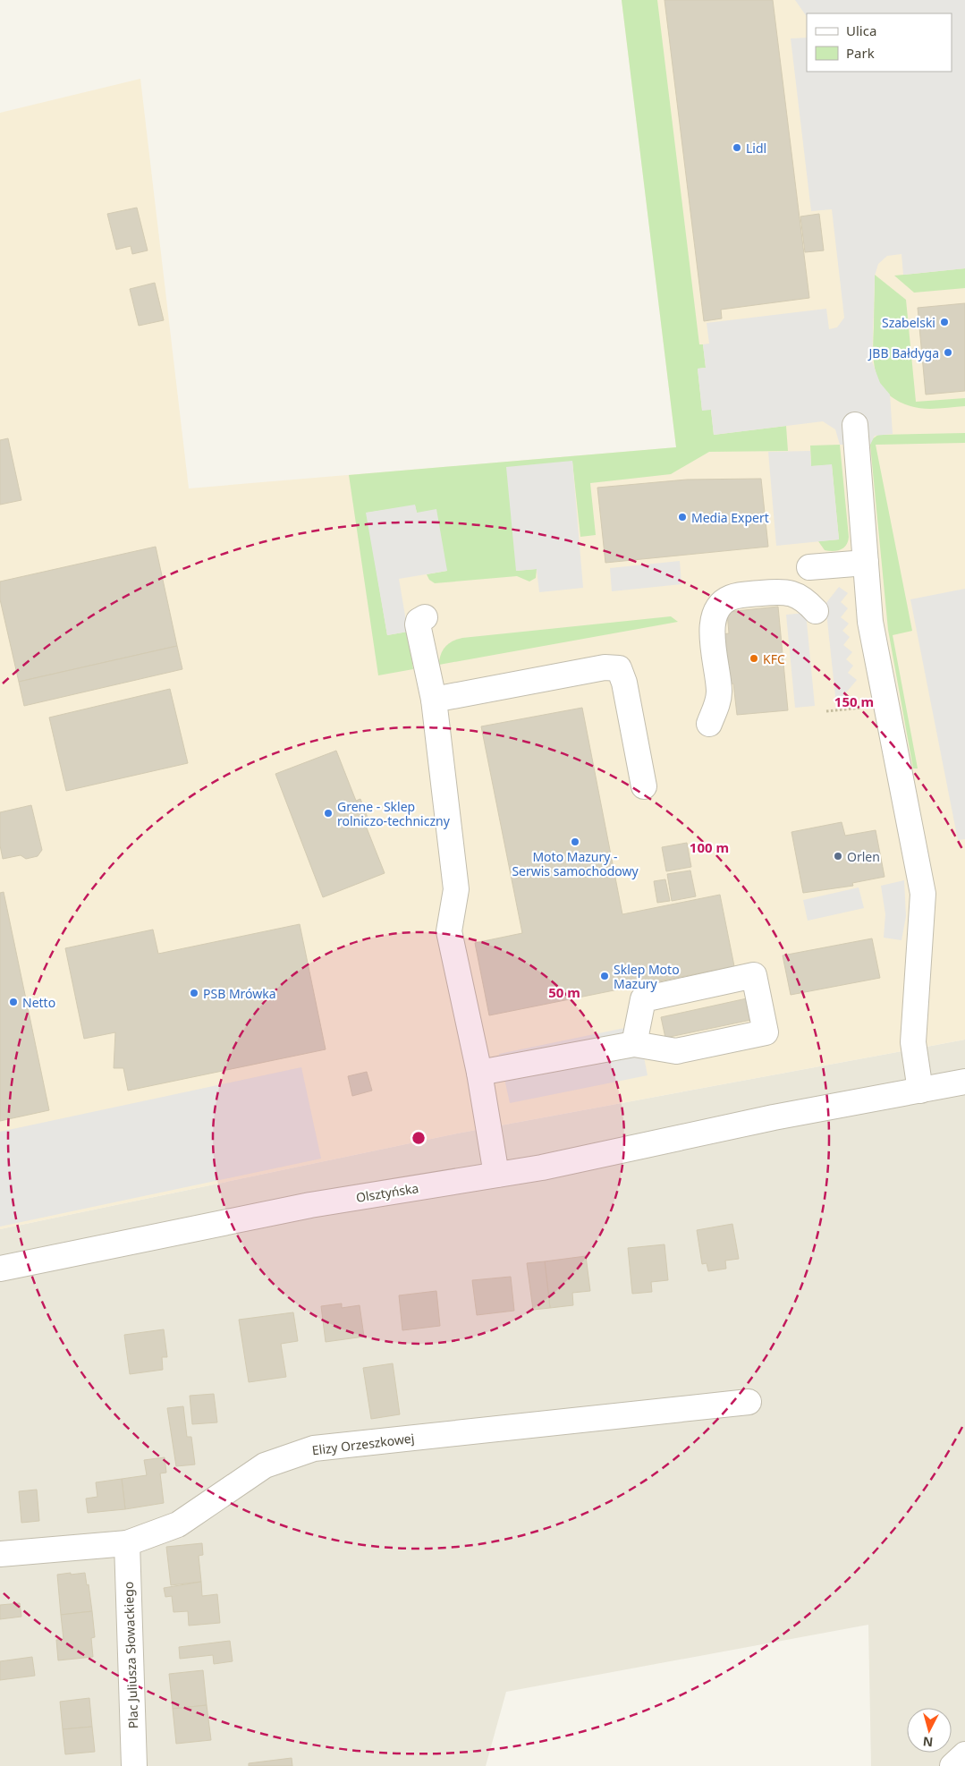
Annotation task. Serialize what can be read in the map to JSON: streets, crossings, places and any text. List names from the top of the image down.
{
  "streets": {
    "street": ["Olsztyńska", "Elizy Orzeszkowej", "Plac Juliusza Słowackiego"]
  },
  "crossings": [
    ["Elizy Orzeszkowej", "Plac Juliusza Słowackiego"]
  ],
  "places": [
    "Lidl",
    "Szabelski",
    "JBB Bałdyga",
    "Media Expert",
    "KFC",
    "Grene - Sklep rolniczo-techniczny",
    "Moto Mazury - Serwis samochodowy",
    "Orlen",
    "Sklep Moto Mazury",
    "PSB Mrówka",
    "Netto"
  ],
  "legend": ["Ulica", "Park"],
  "north": "bottom",
  "rings": ["150 m", "100 m", "50 m"]
}
